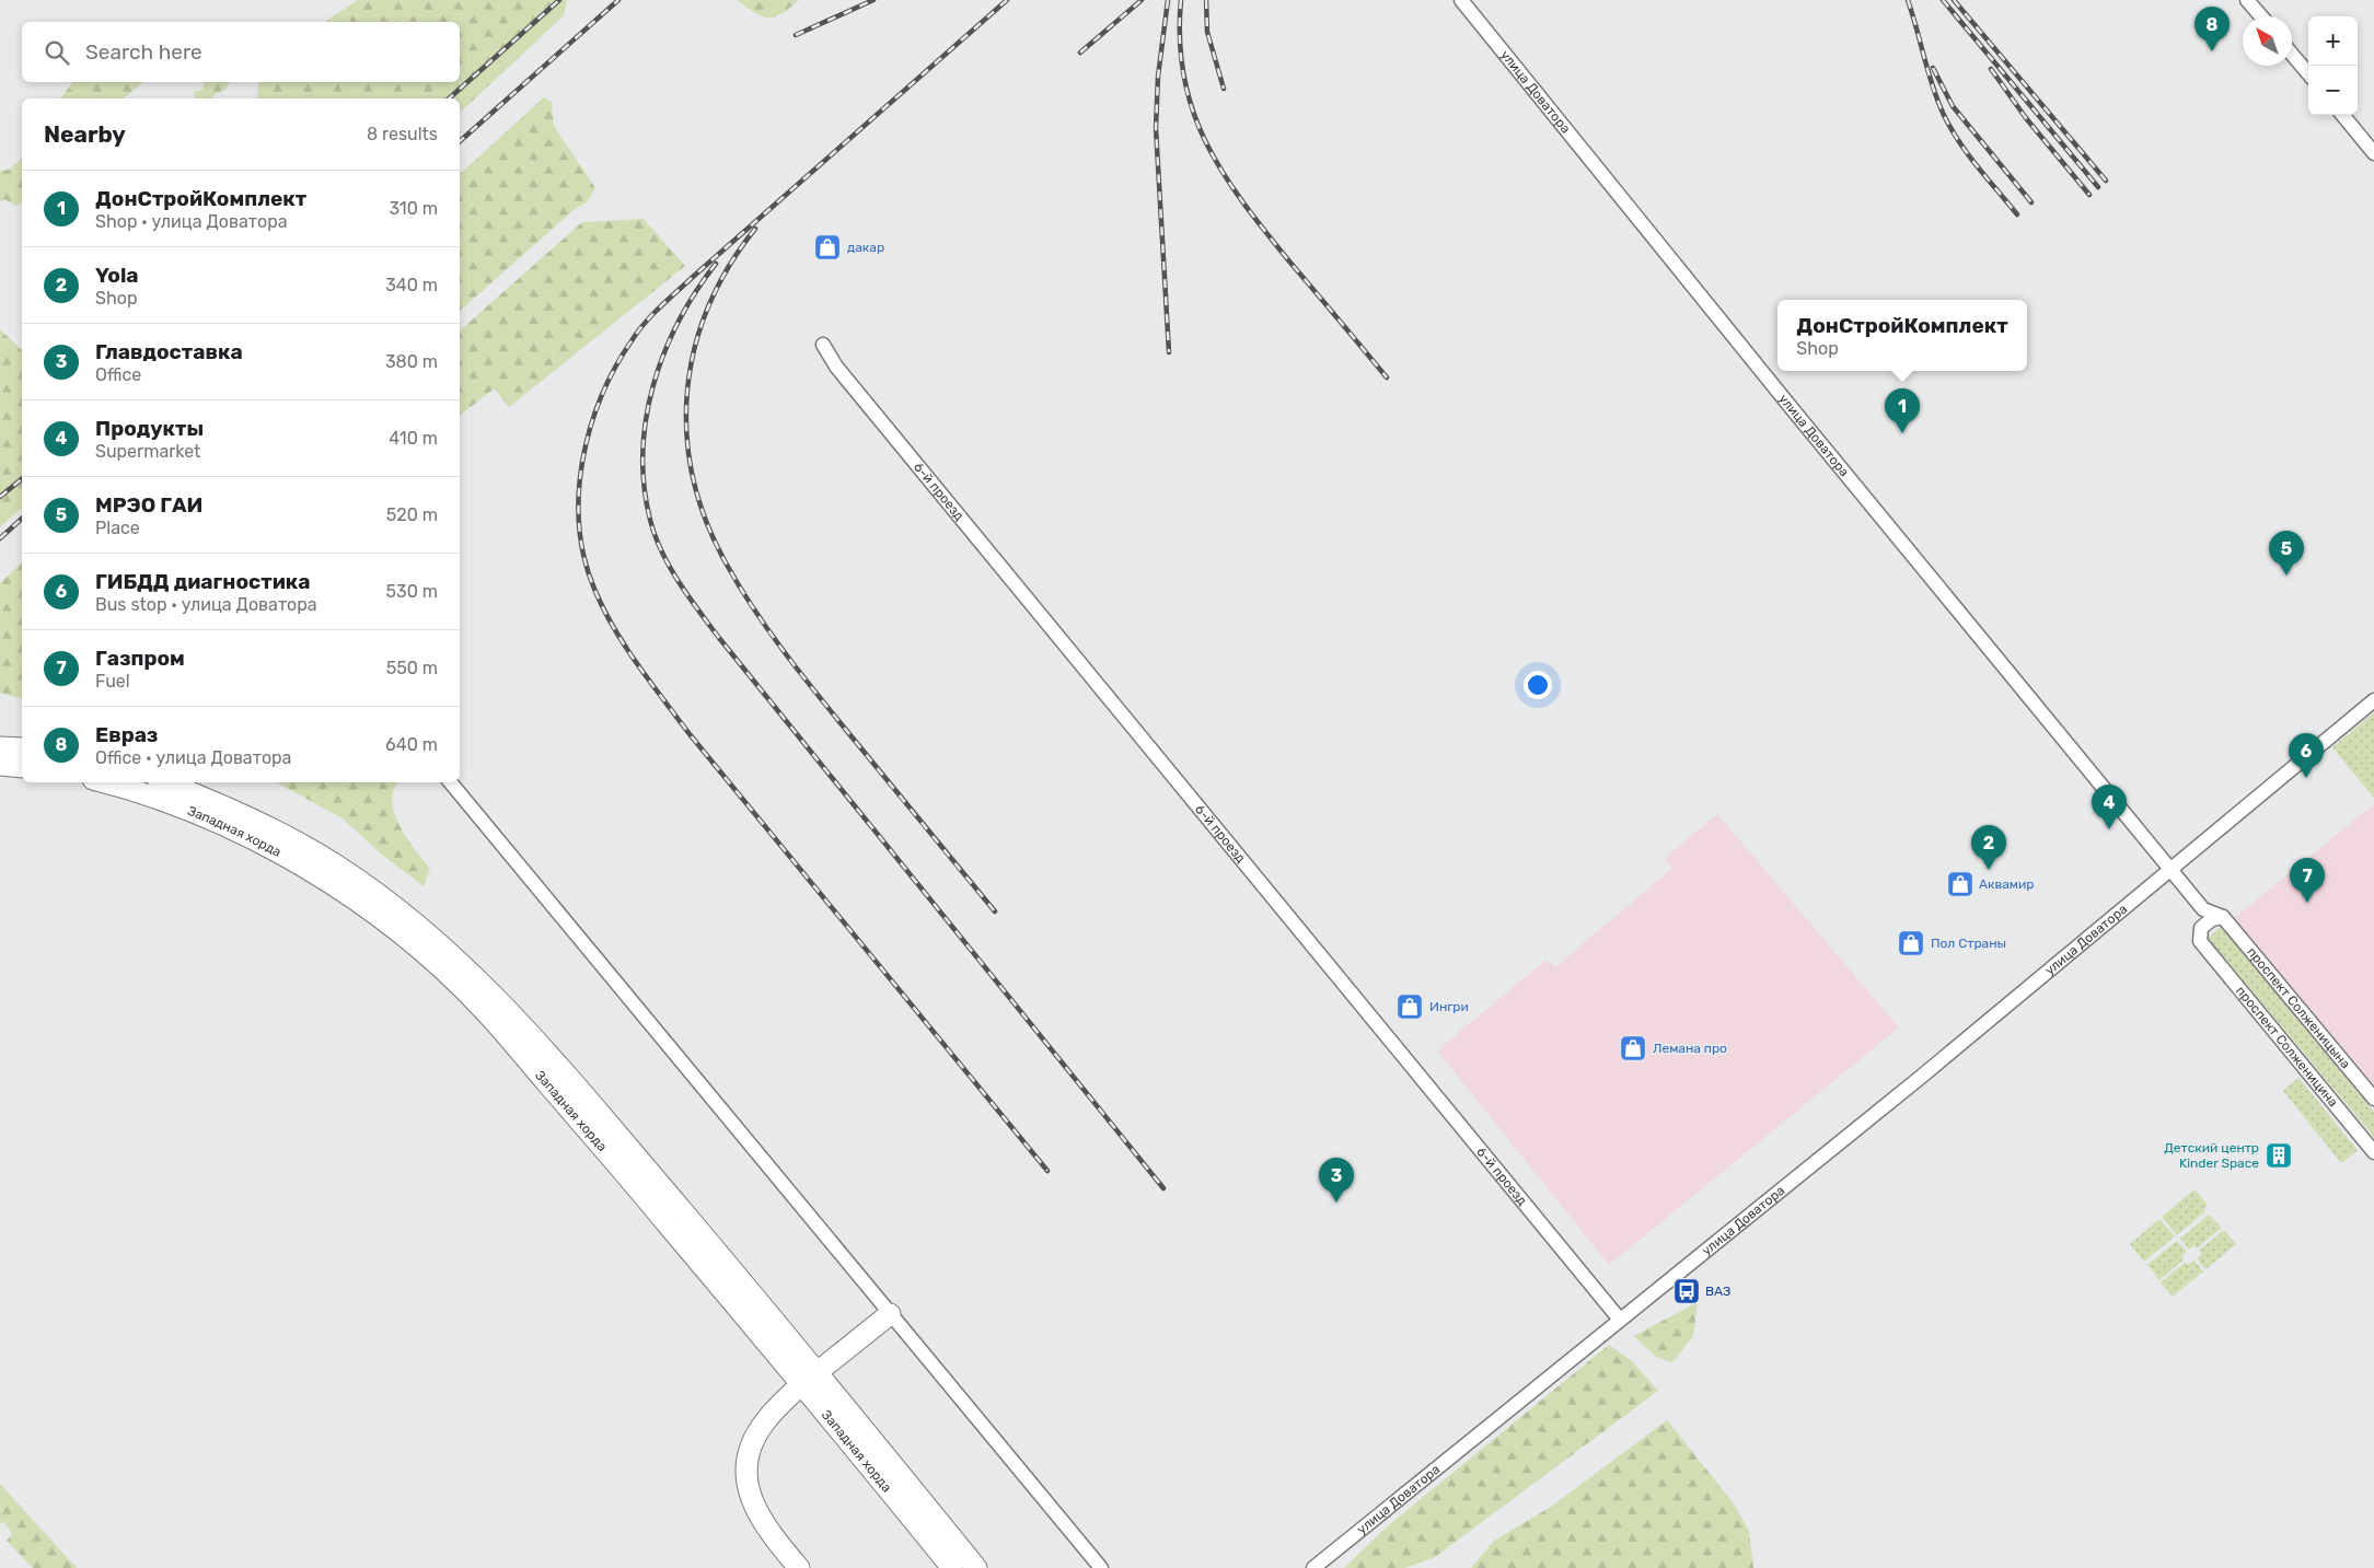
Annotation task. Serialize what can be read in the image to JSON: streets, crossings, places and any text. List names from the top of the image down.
{
  "streets": {
    "highway": ["Западная хорда"],
    "street": [
      "улица Доватора",
      "6-й проезд",
      "проспект Солженицына",
      "проспект Солженицина"
    ]
  },
  "crossings": [
    ["улица Доватора", "6-й проезд"]
  ],
  "places": {
    "shop": [
      "дакар",
      "Аквамир",
      "Пол Страны",
      "Ингри",
      "Лемана про"
    ],
    "building": ["Детский центр Kinder Space"],
    "bus stop": ["ВАЗ"]
  },
  "north": "top left",
  "page": {
    "pins": [
      "8",
      "1",
      "5",
      "6",
      "4",
      "2",
      "7",
      "3"
    ],
    "map_buttons": ["+", "−"],
    "search": "Search here",
    "heading": ["Nearby", "8 results"],
    "list": [
      {
        "mark": "1",
        "name": "ДонСтройКомплект",
        "note": "Shop · улица Доватора",
        "value": "310 m"
      },
      {
        "mark": "2",
        "name": "Yola",
        "note": "Shop",
        "value": "340 m"
      },
      {
        "mark": "3",
        "name": "Главдоставка",
        "note": "Office",
        "value": "380 m"
      },
      {
        "mark": "4",
        "name": "Продукты",
        "note": "Supermarket",
        "value": "410 m"
      },
      {
        "mark": "5",
        "name": "МРЭО ГАИ",
        "note": "Place",
        "value": "520 m"
      },
      {
        "mark": "6",
        "name": "ГИБДД диагностика",
        "note": "Bus stop · улица Доватора",
        "value": "530 m"
      },
      {
        "mark": "7",
        "name": "Газпром",
        "note": "Fuel",
        "value": "550 m"
      },
      {
        "mark": "8",
        "name": "Евраз",
        "note": "Office · улица Доватора",
        "value": "640 m"
      }
    ],
    "popup": ["ДонСтройКомплект", "Shop"]
  }
}
